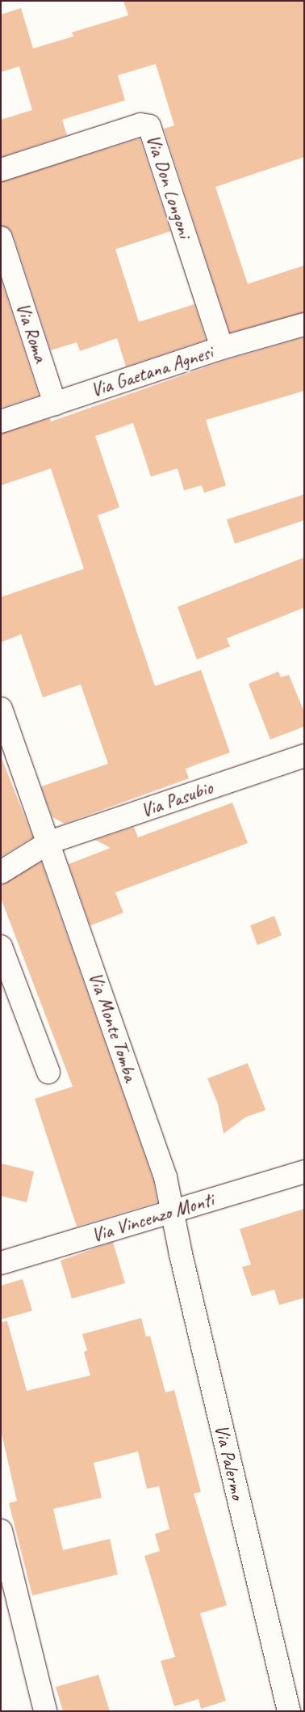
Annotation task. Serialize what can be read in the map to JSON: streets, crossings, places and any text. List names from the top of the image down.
{
  "streets": {
    "street": [
      "Via Don Longoni",
      "Via Roma",
      "Via Gaetana Agnesi",
      "Via Pasubio",
      "Via Monte Tomba",
      "Via Vincenzo Monti",
      "Via Palermo"
    ]
  },
  "crossings": [
    ["Via Don Longoni", "Via Gaetana Agnesi"],
    ["Via Roma", "Via Gaetana Agnesi"],
    ["Via Pasubio", "Via Monte Tomba"],
    ["Via Monte Tomba", "Via Vincenzo Monti"],
    ["Via Monte Tomba", "Via Palermo"],
    ["Via Vincenzo Monti", "Via Palermo"]
  ]
}
